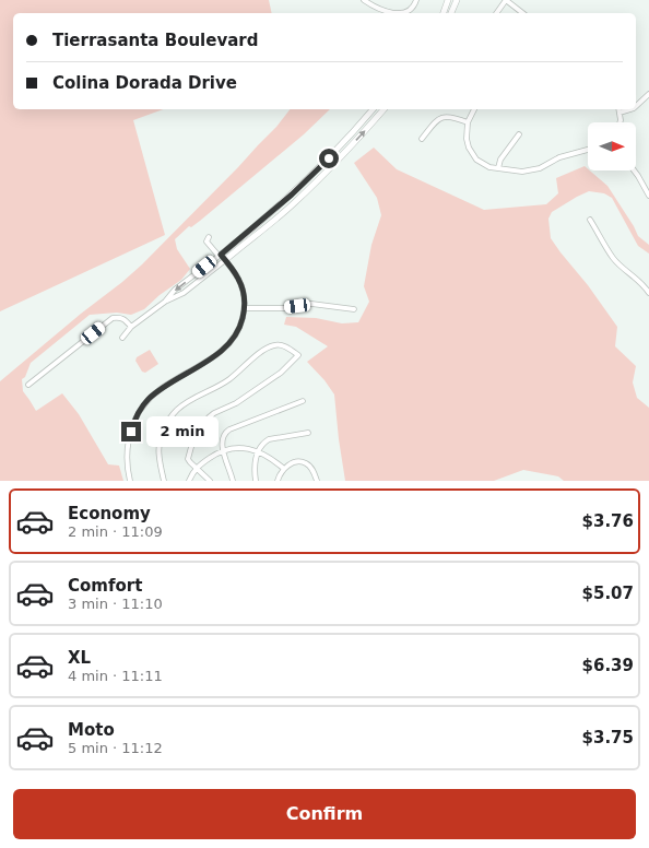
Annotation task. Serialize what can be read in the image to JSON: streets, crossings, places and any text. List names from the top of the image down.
{
  "north": "right",
  "page": {
    "banner": ["Tierrasanta Boulevard", "Colina Dorada Drive"],
    "bubble": "2 min",
    "list": [
      {
        "name": "Economy",
        "note": "2 min · 11:09",
        "value": "$3.76"
      },
      {
        "name": "Comfort",
        "note": "3 min · 11:10",
        "value": "$5.07"
      },
      {
        "name": "XL",
        "note": "4 min · 11:11",
        "value": "$6.39"
      },
      {
        "name": "Moto",
        "note": "5 min · 11:12",
        "value": "$3.75"
      }
    ],
    "buttons": "Confirm"
  }
}
